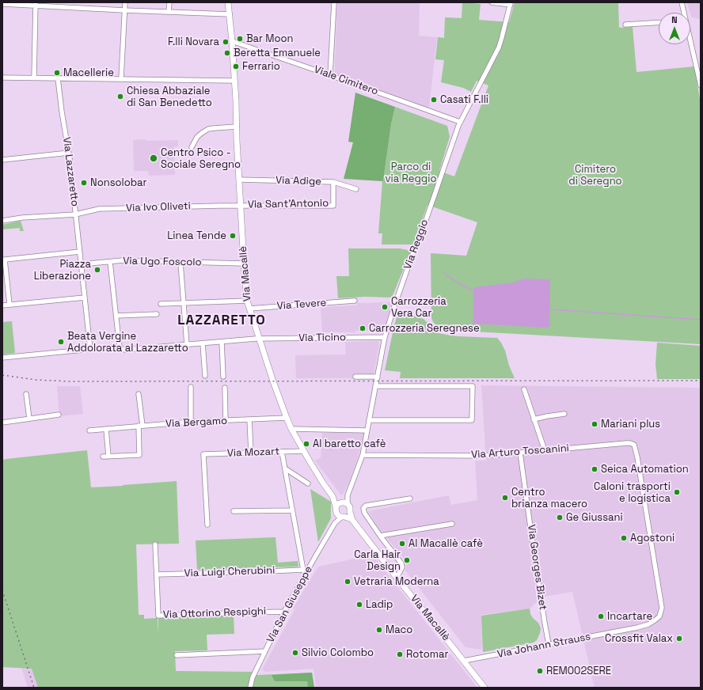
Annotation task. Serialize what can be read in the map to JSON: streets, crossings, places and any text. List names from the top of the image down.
{
  "streets": {
    "street": [
      "Viale Cimitero",
      "Via Lazzaretto",
      "Via Adige",
      "Via Sant'Antonio",
      "Via Ivo Oliveti",
      "Via Reggio",
      "Via Ugo Foscolo",
      "Via Macallè",
      "Via Tevere",
      "Via Ticino",
      "Via Bergamo",
      "Via Arturo Toscanini",
      "Via Mozart",
      "Via Georges Bizet",
      "Via Luigi Cherubini",
      "Via San Giuseppe",
      "Via Ottorino Respighi",
      "Via Johann Strauss"
    ]
  },
  "crossings": [
    ["Viale Cimitero", "Via Reggio"],
    ["Viale Cimitero", "Via Macallè"],
    ["Via Lazzaretto", "Via Ivo Oliveti"],
    ["Via Lazzaretto", "Via Ugo Foscolo"],
    ["Via Adige", "Via Sant'Antonio"],
    ["Via Adige", "Via Macallè"],
    ["Via Sant'Antonio", "Via Ivo Oliveti"],
    ["Via Sant'Antonio", "Via Macallè"],
    ["Via Ivo Oliveti", "Via Macallè"],
    ["Via Reggio", "Via Macallè"],
    ["Via Reggio", "Via Ticino"],
    ["Via Reggio", "Via Arturo Toscanini"],
    ["Via Reggio", "Via San Giuseppe"],
    ["Via Ugo Foscolo", "Via Macallè"],
    ["Via Macallè", "Via Tevere"],
    ["Via Macallè", "Via Ticino"],
    ["Via Macallè", "Via Bergamo"],
    ["Via Macallè", "Via Mozart"],
    ["Via Macallè", "Via San Giuseppe"],
    ["Via Macallè", "Via Johann Strauss"],
    ["Via Arturo Toscanini", "Via Georges Bizet"],
    ["Via Arturo Toscanini", "Via Johann Strauss"],
    ["Via Georges Bizet", "Via Johann Strauss"],
    ["Via Luigi Cherubini", "Via San Giuseppe"],
    ["Via Luigi Cherubini", "Via Ottorino Respighi"],
    ["Via San Giuseppe", "Via Ottorino Respighi"]
  ],
  "districts": ["LAZZARETTO"],
  "parks": ["Parco di via Reggio", "Cimitero di Seregno"],
  "places": [
    "Bar Moon",
    "F.lli Novara",
    "Beretta Emanuele",
    "Ferrario",
    "Macellerie",
    "Chiesa Abbaziale di San Benedetto",
    "Casati F.lli",
    "Centro Psico - Sociale Seregno",
    "Nonsolobar",
    "Linea Tende",
    "Piazza Liberazione",
    "Carrozzeria Vera Car",
    "Carrozzeria Seregnese",
    "Beata Vergine Addolorata al Lazzaretto",
    "Mariani plus",
    "Al baretto cafè",
    "Seica Automation",
    "Caloni trasporti e logistica",
    "Centro brianza macero",
    "Ge Giussani",
    "Agostoni",
    "Al Macallè cafè",
    "Carla Hair Design",
    "Vetraria Moderna",
    "Ladip",
    "Incartare",
    "Maco",
    "Crossfit Valax",
    "Silvio Colombo",
    "Rotomar",
    "REM002SERE"
  ],
  "north": "top"
}
